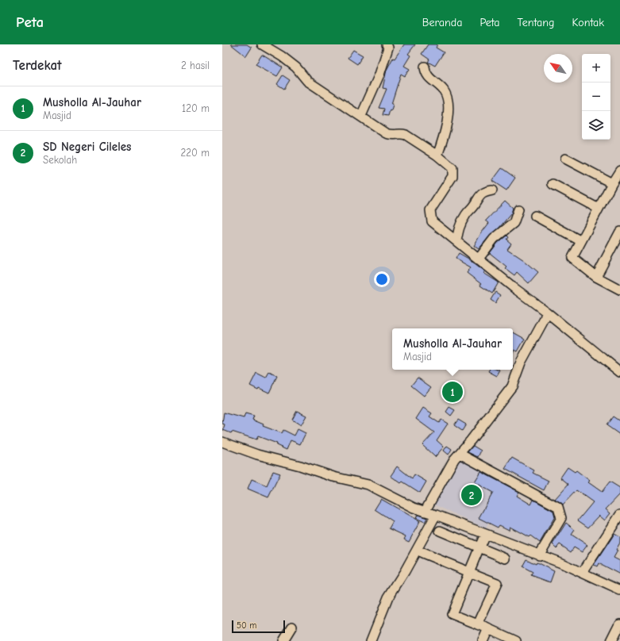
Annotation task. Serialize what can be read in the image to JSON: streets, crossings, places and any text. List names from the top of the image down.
{
  "scale_bar": "50 m",
  "north": "top left",
  "page": {
    "header": "Peta",
    "nav": [
      "Beranda",
      "Peta",
      "Tentang",
      "Kontak"
    ],
    "heading": ["Terdekat", "2 hasil"],
    "map_buttons": ["+", "−"],
    "list": [
      {
        "mark": "1",
        "name": "Musholla Al-Jauhar",
        "note": "Masjid",
        "value": "120 m"
      },
      {
        "mark": "2",
        "name": "SD Negeri Cileles",
        "note": "Sekolah",
        "value": "220 m"
      }
    ],
    "popup": ["Musholla Al-Jauhar", "Masjid"],
    "pins": ["1", "2"],
    "scale": "50 m"
  }
}
